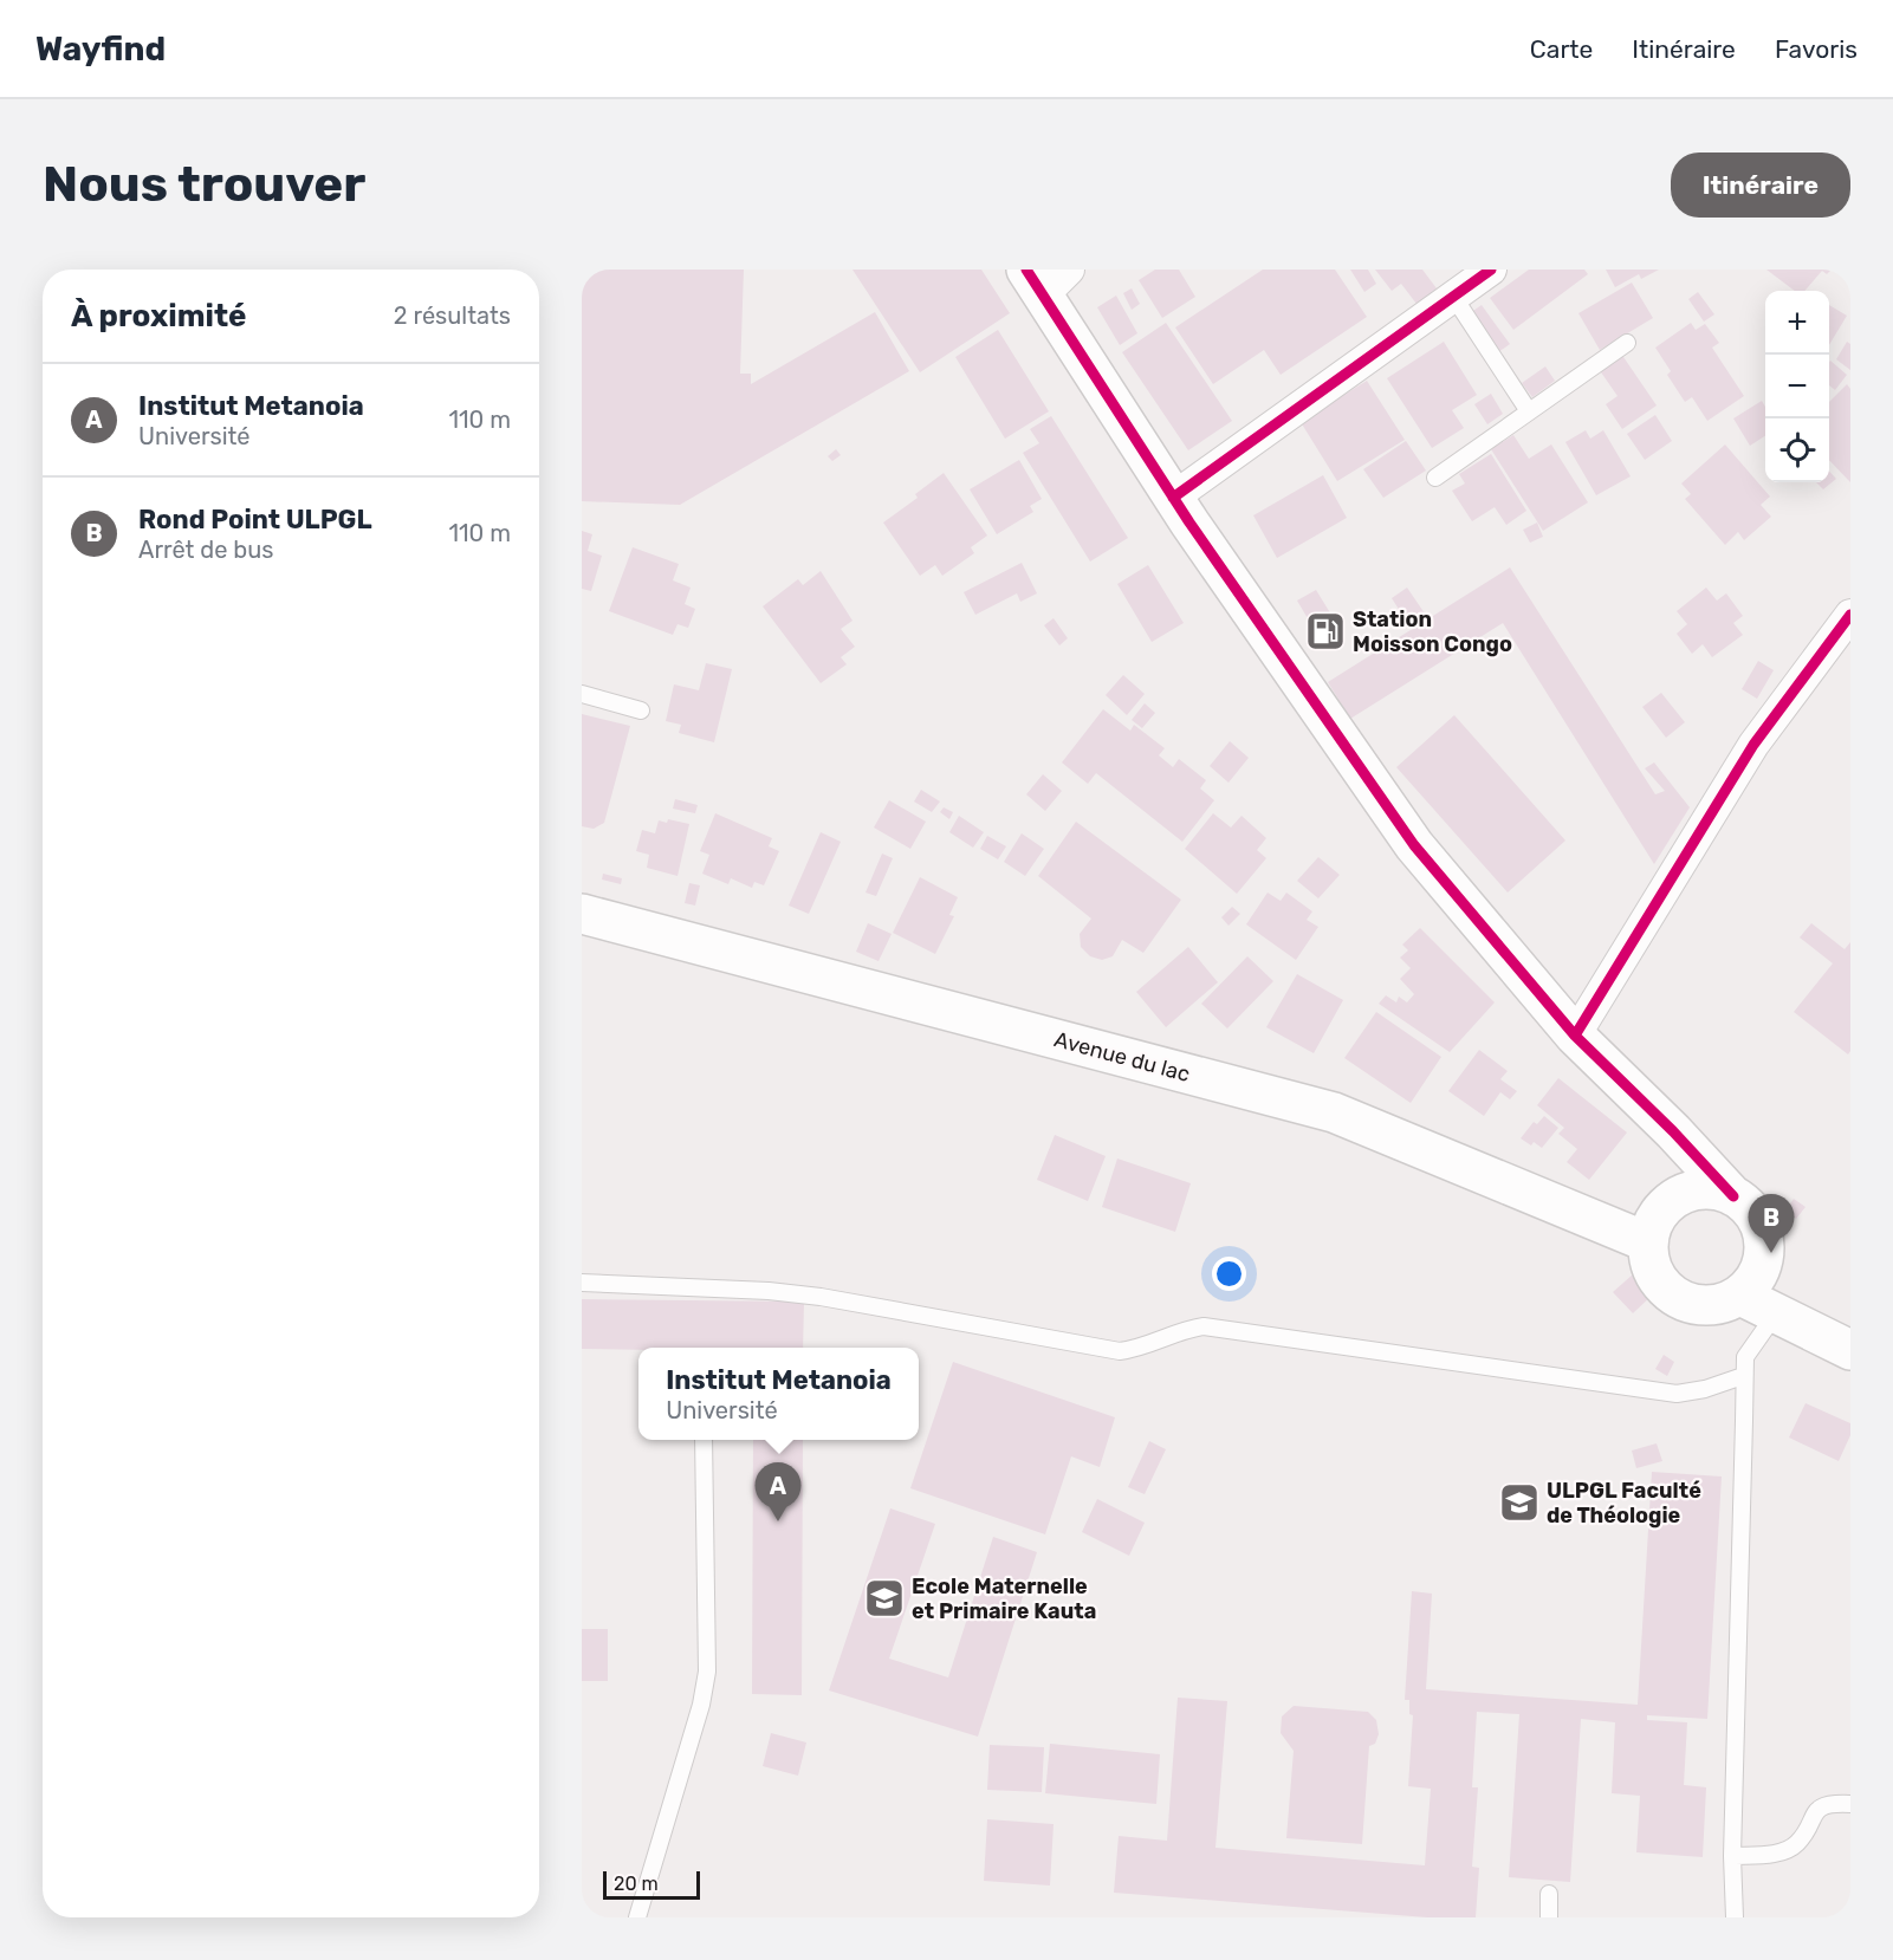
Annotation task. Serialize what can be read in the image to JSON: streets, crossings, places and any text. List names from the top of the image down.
{
  "streets": {
    "main road": ["Avenue du lac"]
  },
  "places": {
    "fuel station": ["Station Moisson Congo"],
    "school or university": ["ULPGL Faculté de Théologie", "Ecole Maternelle et Primaire Kauta"]
  },
  "scale_bar": "20 m",
  "page": {
    "header": "Wayfind",
    "nav": ["Carte", "Itinéraire", "Favoris"],
    "buttons": "Itinéraire",
    "title": "Nous trouver",
    "heading": ["À proximité", "2 résultats"],
    "map_buttons": ["+", "−"],
    "list": [
      {
        "mark": "A",
        "name": "Institut Metanoia",
        "note": "Université",
        "value": "110 m"
      },
      {
        "mark": "B",
        "name": "Rond Point ULPGL",
        "note": "Arrêt de bus",
        "value": "110 m"
      }
    ],
    "pins": ["B", "A"],
    "popup": ["Institut Metanoia", "Université"],
    "scale": "20 m"
  }
}
